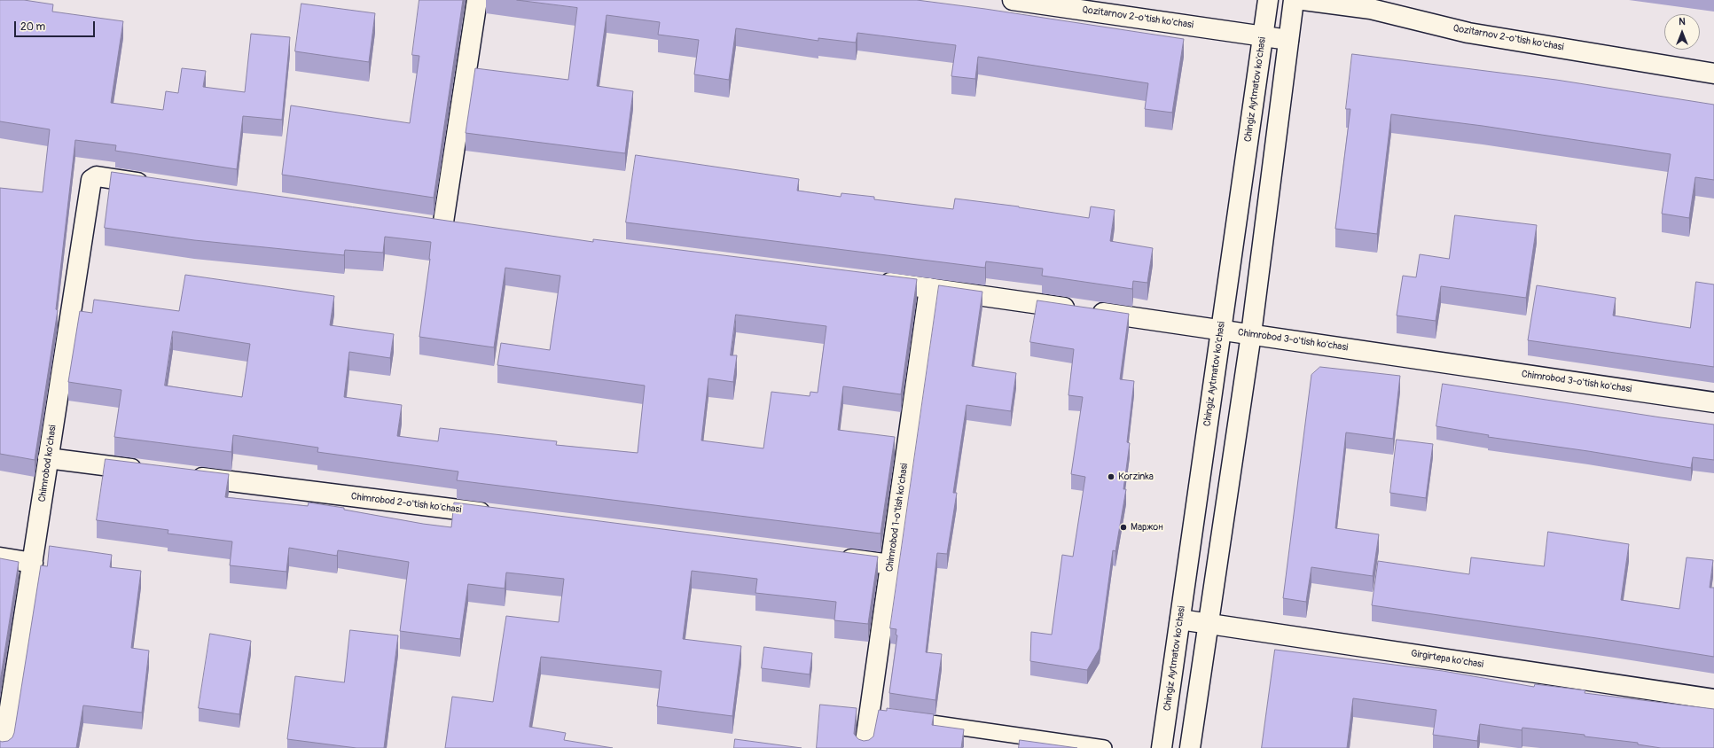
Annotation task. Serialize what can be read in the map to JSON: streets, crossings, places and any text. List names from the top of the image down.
{
  "streets": {
    "street": [
      "Qozitarnov 2-o'tish ko'chasi",
      "Chingiz Aytmatov ko'chasi",
      "Chimrobod 3-o'tish ko'chasi",
      "Chimrobod ko'chasi",
      "Chimrobod 2-o'tish ko'chasi",
      "Chimrobod 1-o'tish ko'chasi",
      "Girgirtepa ko'chasi"
    ]
  },
  "crossings": [
    ["Qozitarnov 2-o'tish ko'chasi", "Chingiz Aytmatov ko'chasi"],
    ["Chingiz Aytmatov ko'chasi", "Chimrobod 3-o'tish ko'chasi"],
    ["Chingiz Aytmatov ko'chasi", "Girgirtepa ko'chasi"],
    ["Chimrobod 3-o'tish ko'chasi", "Chimrobod 1-o'tish ko'chasi"]
  ],
  "places": ["Korzinka", "Маржон"],
  "scale_bar": "20 m",
  "north": "top"
}
